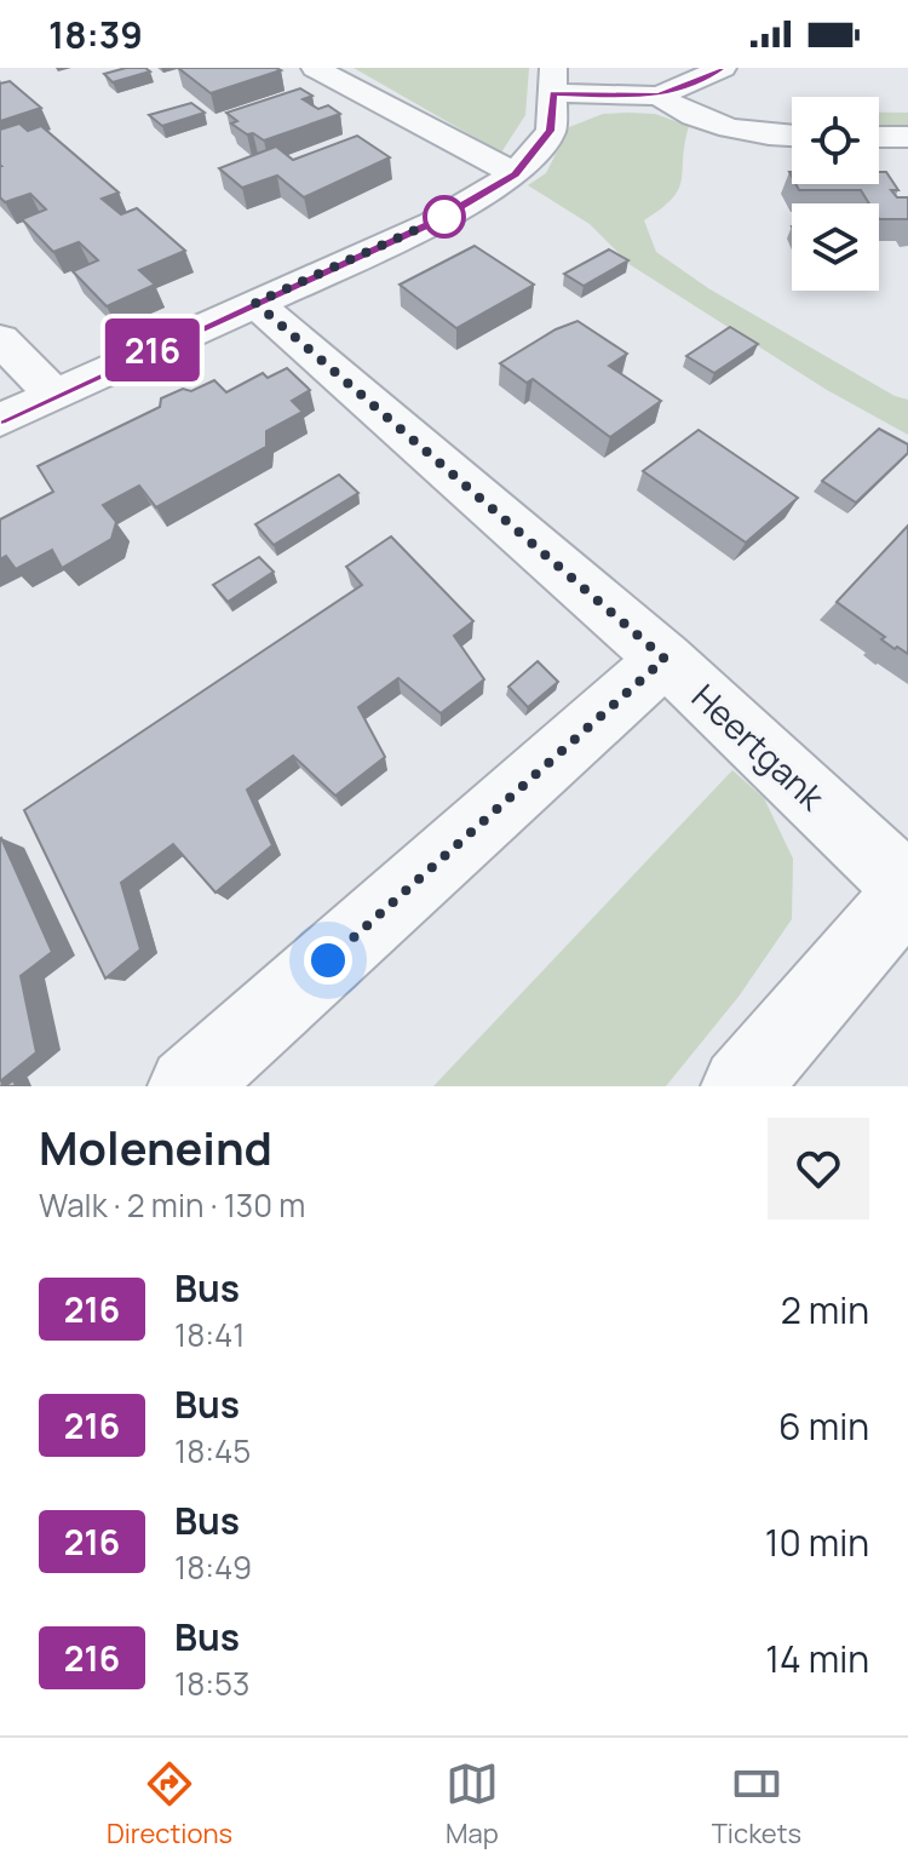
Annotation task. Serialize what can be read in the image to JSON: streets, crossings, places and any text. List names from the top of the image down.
{
  "streets": {
    "street": ["Heertgank"]
  },
  "lines": ["bus line 216"],
  "page": {
    "status": "18:39",
    "on_map": "216",
    "heading": ["Moleneind", "Walk · 2 min · 130 m"],
    "list": [
      {
        "mark": "216",
        "name": "Bus",
        "note": "18:41",
        "value": "2 min"
      },
      {
        "mark": "216",
        "name": "Bus",
        "note": "18:45",
        "value": "6 min"
      },
      {
        "mark": "216",
        "name": "Bus",
        "note": "18:49",
        "value": "10 min"
      },
      {
        "mark": "216",
        "name": "Bus",
        "note": "18:53",
        "value": "14 min"
      }
    ],
    "tabs": ["Directions", "Map", "Tickets"]
  }
}
